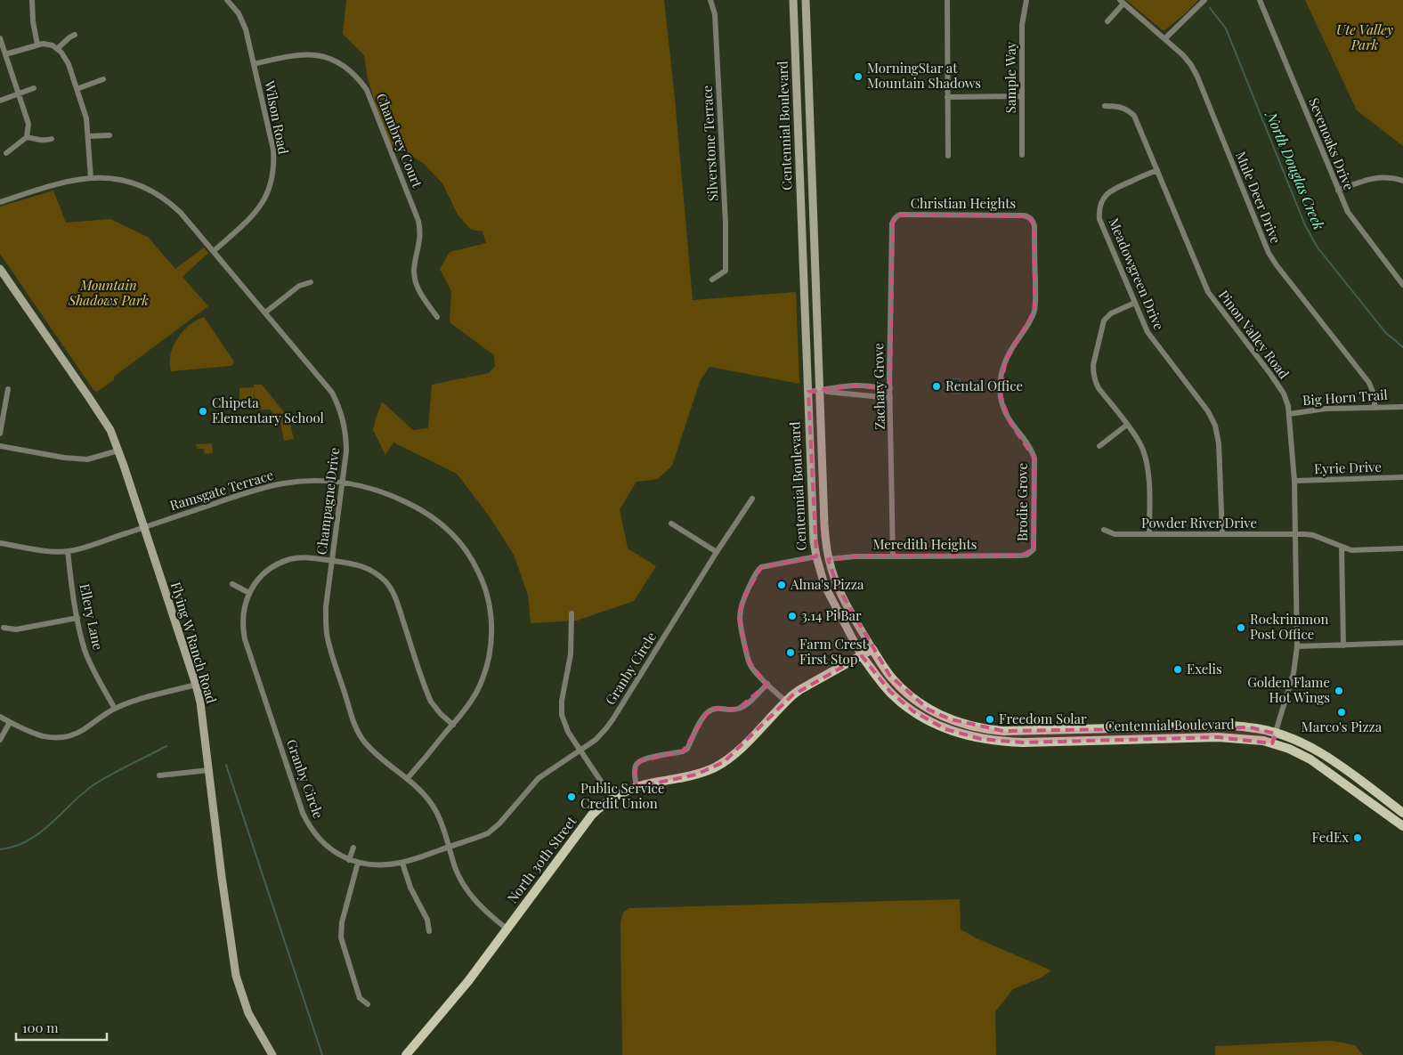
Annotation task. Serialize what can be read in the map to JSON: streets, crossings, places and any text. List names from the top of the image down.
{
  "streets": {
    "main road": ["Centennial Boulevard", "Flying W Ranch Road", "North 30th Street"],
    "street": [
      "Sample Way",
      "Wilson Road",
      "Chambrey Court",
      "Silverstone Terrace",
      "Sevenoaks Drive",
      "Mule Deer Drive",
      "Christian Heights",
      "Meadowgreen Drive",
      "Pinon Valley Road",
      "Zachary Grove",
      "Big Horn Trail",
      "Eyrie Drive",
      "Ramsgate Terrace",
      "Champagne Drive",
      "Brodie Grove",
      "Powder River Drive",
      "Meredith Heights",
      "Ellery Lane",
      "Granby Circle"
    ]
  },
  "crossings": [
    ["Wilson Road", "Chambrey Court"],
    ["Wilson Road", "Champagne Drive"],
    ["Centennial Boulevard", "Pinon Valley Road"],
    ["Centennial Boulevard", "Meredith Heights"],
    ["Centennial Boulevard", "North 30th Street"],
    ["Mule Deer Drive", "Big Horn Trail"],
    ["Christian Heights", "Zachary Grove"],
    ["Christian Heights", "Brodie Grove"],
    ["Meadowgreen Drive", "Pinon Valley Road"],
    ["Meadowgreen Drive", "Powder River Drive"],
    ["Pinon Valley Road", "Big Horn Trail"],
    ["Pinon Valley Road", "Eyrie Drive"],
    ["Pinon Valley Road", "Powder River Drive"],
    ["Zachary Grove", "Meredith Heights"],
    ["Ramsgate Terrace", "Champagne Drive"],
    ["Ramsgate Terrace", "Ellery Lane"],
    ["Ramsgate Terrace", "Flying W Ranch Road"],
    ["Ramsgate Terrace", "Granby Circle"],
    ["Champagne Drive", "Granby Circle"],
    ["Champagne Drive", "North 30th Street"],
    ["Brodie Grove", "Meredith Heights"]
  ],
  "water": ["North Douglas Creek"],
  "parks": ["Ute Valley Park", "Mountain Shadows Park"],
  "places": [
    "MorningStar at Mountain Shadows",
    "Rental Office",
    "Chipeta Elementary School",
    "Alma's Pizza",
    "3.14 Pi Bar",
    "Rockrimmon Post Office",
    "Farm Crest First Stop",
    "Exelis",
    "Golden Flame Hot Wings",
    "Marco's Pizza",
    "Freedom Solar",
    "Public Service Credit Union",
    "FedEx"
  ],
  "scale_bar": "100 m"
}
